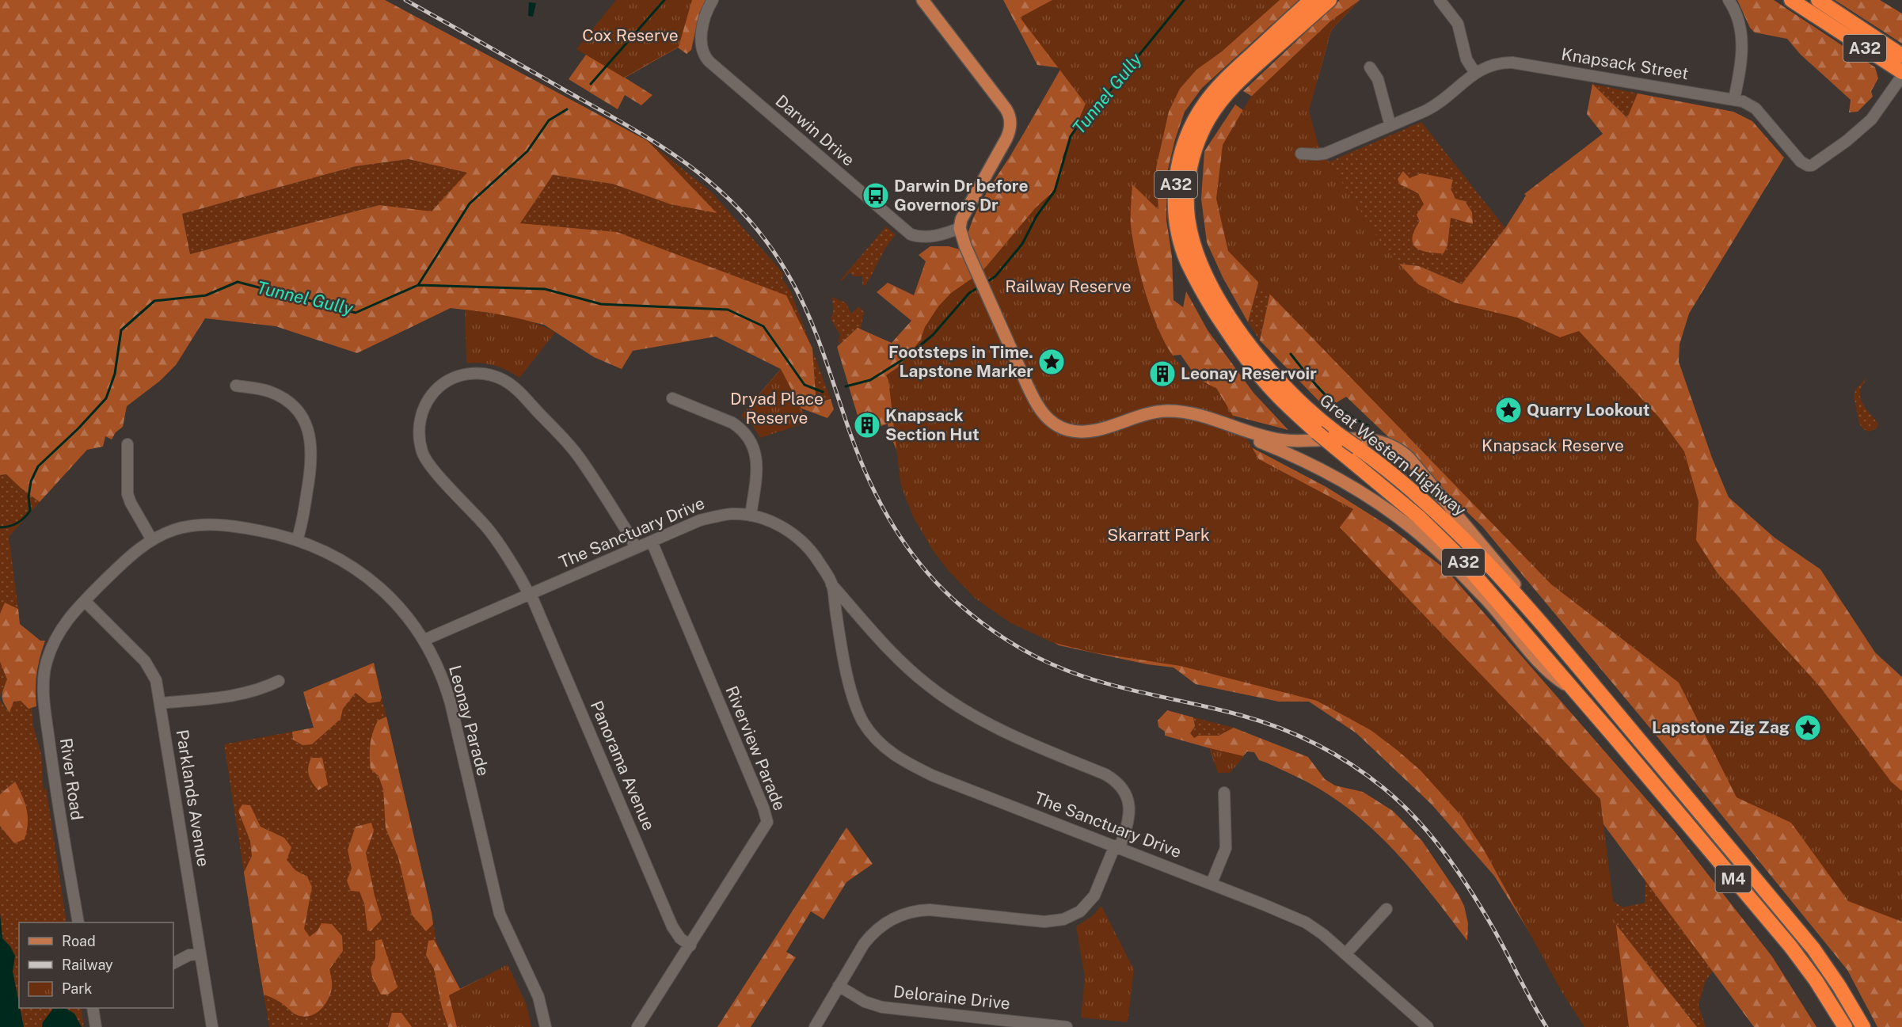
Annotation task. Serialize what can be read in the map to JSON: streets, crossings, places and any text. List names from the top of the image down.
{
  "streets": {
    "highway": ["A32", "Great Western Highway", "M4"],
    "street": [
      "Knapsack Street",
      "Darwin Drive",
      "The Sanctuary Drive",
      "Leonay Parade",
      "Riverview Parade",
      "Panorama Avenue",
      "River Road",
      "Parklands Avenue",
      "Deloraine Drive"
    ]
  },
  "crossings": [
    ["A32", "Knapsack Street"],
    ["Great Western Highway", "M4"],
    ["The Sanctuary Drive", "Leonay Parade"],
    ["The Sanctuary Drive", "Riverview Parade"],
    ["The Sanctuary Drive", "Panorama Avenue"],
    ["Leonay Parade", "River Road"],
    ["Leonay Parade", "Parklands Avenue"],
    ["Riverview Parade", "Panorama Avenue"]
  ],
  "water": ["Tunnel Gully"],
  "parks": [
    "Cox Reserve",
    "Railway Reserve",
    "Dryad Place Reserve",
    "Knapsack Reserve",
    "Skarratt Park"
  ],
  "places": {
    "bus stop": ["Darwin Dr before Governors Dr"],
    "place": ["Footsteps in Time. Lapstone Marker", "Quarry Lookout", "Lapstone Zig Zag"],
    "building": ["Leonay Reservoir", "Knapsack Section Hut"]
  },
  "legend": ["Road", "Railway", "Park"]
}
